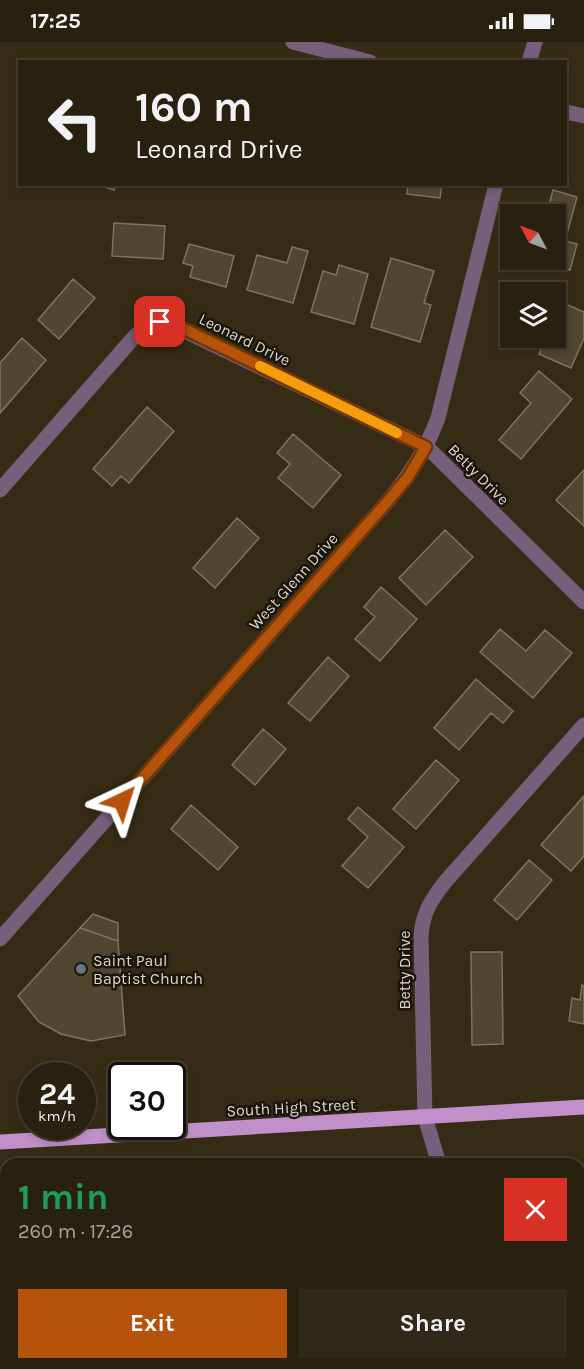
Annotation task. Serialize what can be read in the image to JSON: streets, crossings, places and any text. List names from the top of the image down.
{
  "streets": {
    "main road": ["South High Street"],
    "street": ["Leonard Drive", "Betty Drive", "West Glenn Drive"]
  },
  "crossings": [
    ["Leonard Drive", "Betty Drive"],
    ["Leonard Drive", "West Glenn Drive"],
    ["Betty Drive", "West Glenn Drive"],
    ["Betty Drive", "South High Street"]
  ],
  "places": ["Saint Paul Baptist Church"],
  "north": "top left",
  "page": {
    "status": "17:25",
    "turn": ["160 m", "Leonard Drive"],
    "speed": "24 km/h",
    "limit": "30",
    "heading": ["1 min", "260 m · 17:26"],
    "buttons": ["Exit", "Share"]
  }
}
